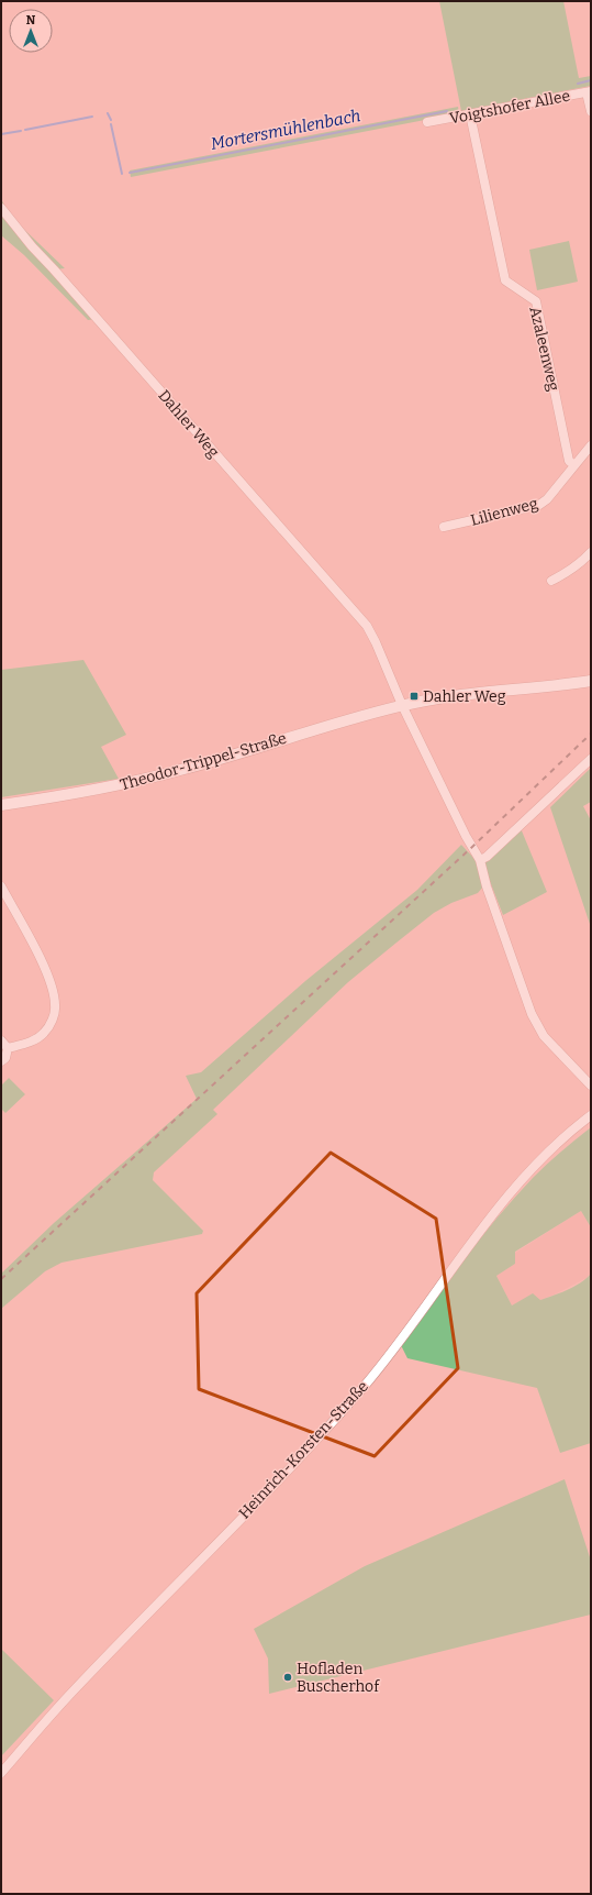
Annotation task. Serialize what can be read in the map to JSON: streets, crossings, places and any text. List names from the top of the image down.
{
  "streets": {
    "main road": ["Theodor-Trippel-Straße"],
    "street": [
      "Voigtshofer Allee",
      "Azaleenweg",
      "Dahler Weg",
      "Lilienweg",
      "Heinrich-Korsten-Straße"
    ]
  },
  "crossings": [
    ["Voigtshofer Allee", "Azaleenweg"],
    ["Azaleenweg", "Lilienweg"],
    ["Dahler Weg", "Theodor-Trippel-Straße"]
  ],
  "water": ["Mortersmühlenbach"],
  "places": {
    "transit": ["Dahler Weg"],
    "other": ["Hofladen Buscherhof"]
  },
  "north": "top"
}
